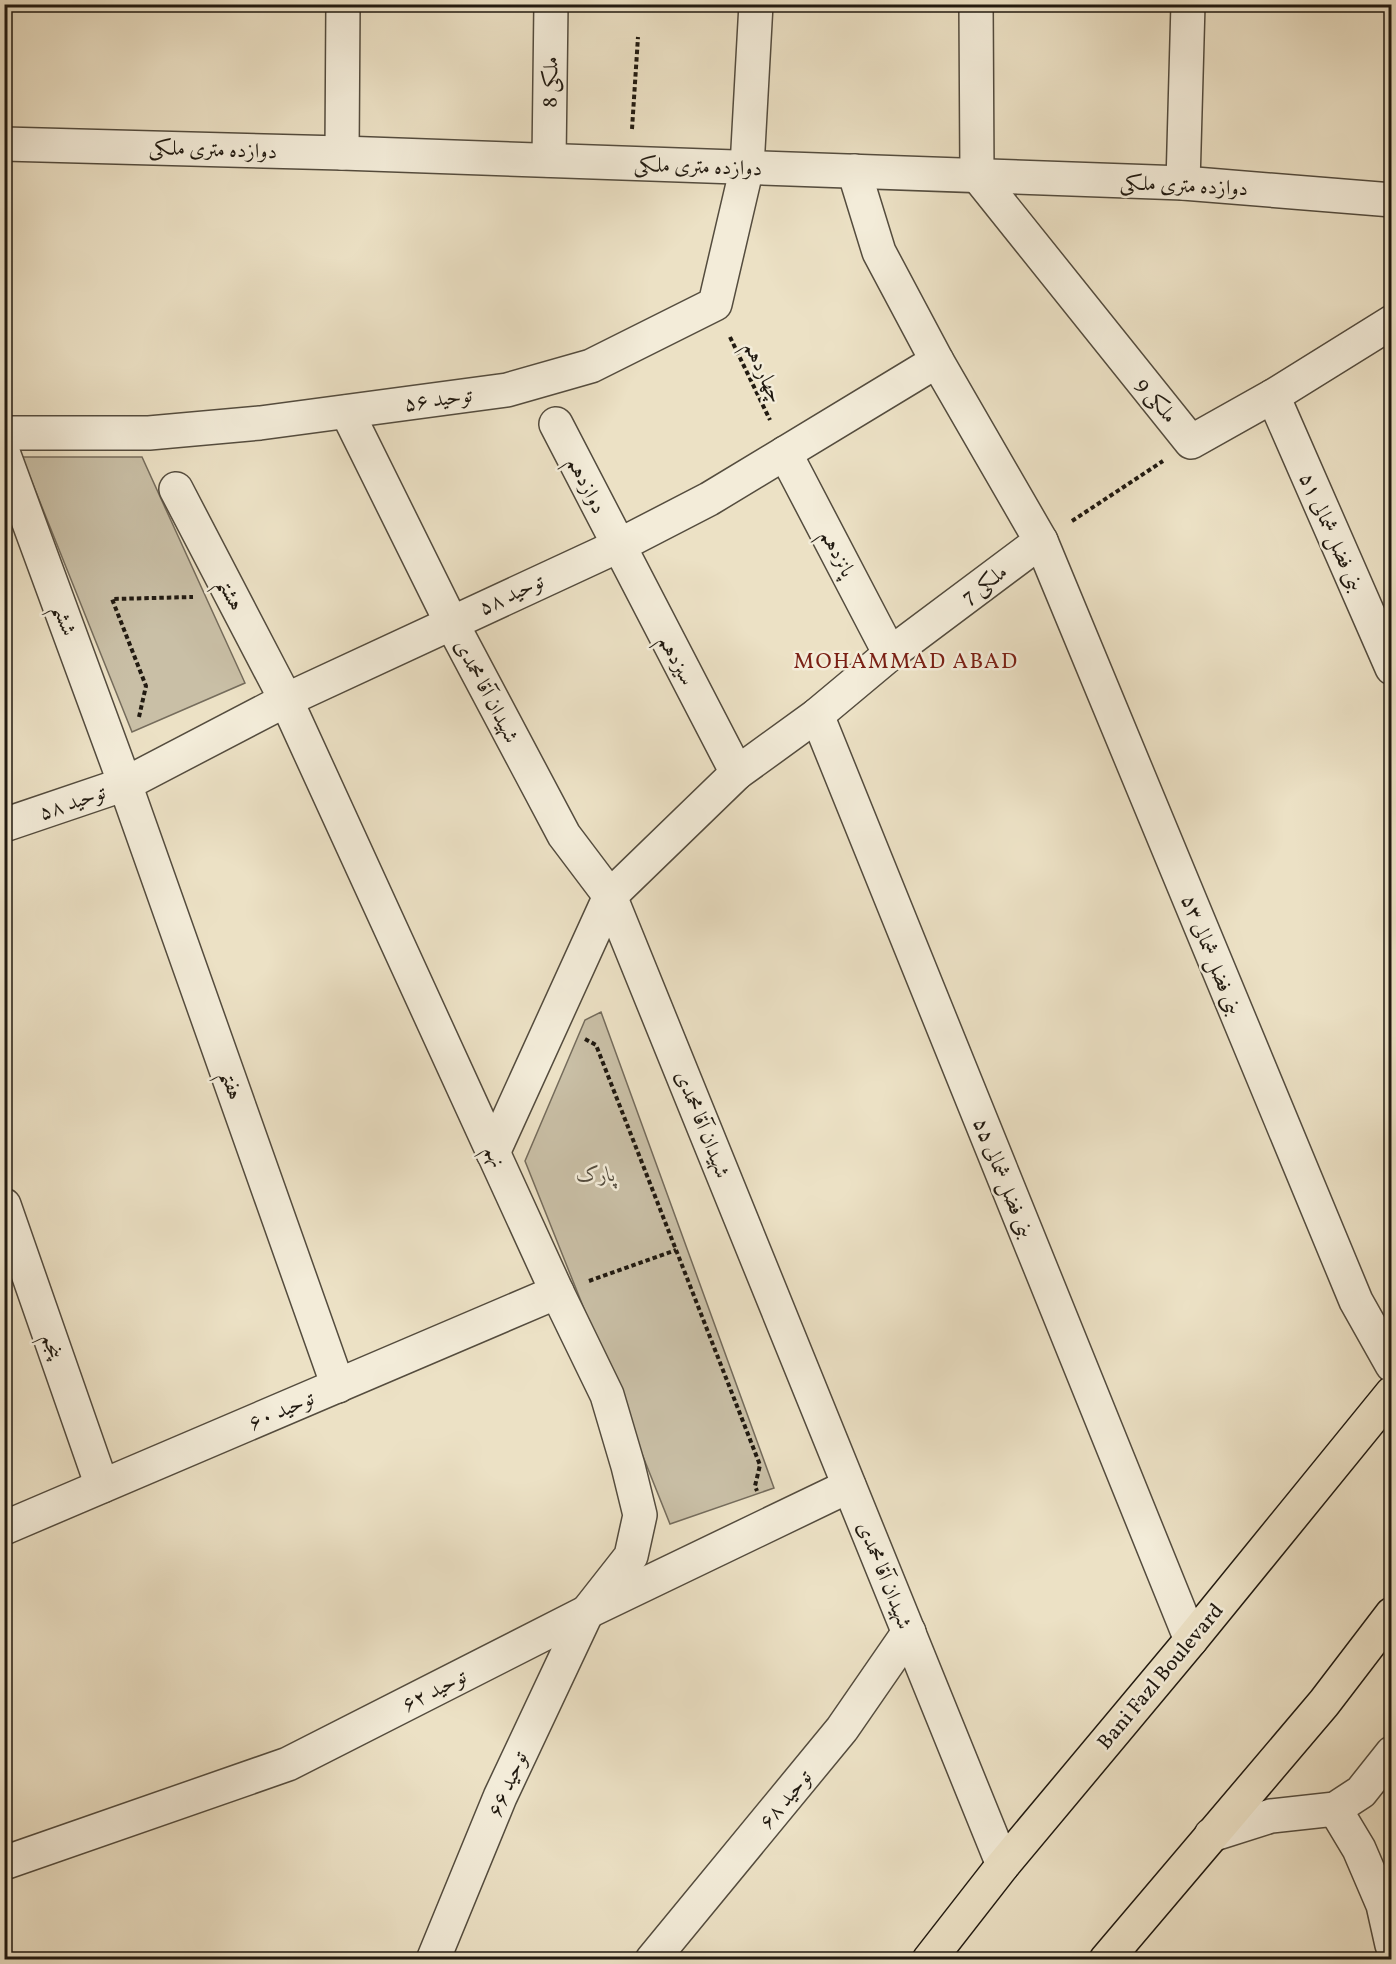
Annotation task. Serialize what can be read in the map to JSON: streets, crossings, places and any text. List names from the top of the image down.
{
  "streets": {
    "main road": ["Bani Fazl Boulevard"],
    "street": [
      "ملکی 8",
      "دوازده متری ملکی",
      "توحید ۵۶",
      "ملکی 9",
      "دوازدهم",
      "بنی فضل شمالی ۵۱",
      "پانزدهم",
      "ملکی 7",
      "هشتم",
      "توحید ۵۸",
      "ششم",
      "سیزدهم",
      "شهیدان آقا محمدی",
      "بنی فضل شمالی ۵۳",
      "هفتم",
      "نهم",
      "بنی فضل شمالی ۵۵",
      "پنجم",
      "توحید ۶۰",
      "توحید ۶۲",
      "توحید ۶۶",
      "توحید ۶۸"
    ],
    "path": ["چهاردهم"]
  },
  "crossings": [
    ["ملکی 8", "دوازده متری ملکی"],
    ["دوازده متری ملکی", "ملکی 9"],
    ["چهاردهم", "توحید ۵۶"],
    ["چهاردهم", "پانزدهم"],
    ["چهاردهم", "توحید ۵۸"],
    ["توحید ۵۶", "شهیدان آقا محمدی"],
    ["ملکی 9", "بنی فضل شمالی ۵۱"],
    ["دوازدهم", "توحید ۵۸"],
    ["دوازدهم", "سیزدهم"],
    ["پانزدهم", "ملکی 7"],
    ["پانزدهم", "توحید ۵۸"],
    ["ملکی 7", "سیزدهم"],
    ["ملکی 7", "شهیدان آقا محمدی"],
    ["ملکی 7", "بنی فضل شمالی ۵۳"],
    ["ملکی 7", "بنی فضل شمالی ۵۵"],
    ["هشتم", "توحید ۵۸"],
    ["هشتم", "نهم"],
    ["توحید ۵۸", "ششم"],
    ["توحید ۵۸", "سیزدهم"],
    ["توحید ۵۸", "شهیدان آقا محمدی"],
    ["توحید ۵۸", "هفتم"],
    ["توحید ۵۸", "نهم"],
    ["ششم", "هفتم"],
    ["شهیدان آقا محمدی", "Bani Fazl Boulevard"],
    ["شهیدان آقا محمدی", "توحید ۶۲"],
    ["شهیدان آقا محمدی", "توحید ۶۸"],
    ["هفتم", "توحید ۶۰"],
    ["نهم", "توحید ۶۰"],
    ["نهم", "توحید ۶۲"],
    ["نهم", "توحید ۶۶"],
    ["بنی فضل شمالی ۵۵", "Bani Fazl Boulevard"],
    ["پنجم", "توحید ۶۰"],
    ["توحید ۶۲", "توحید ۶۶"]
  ],
  "districts": ["MOHAMMAD ABAD"],
  "parks": ["پارک"]
}
